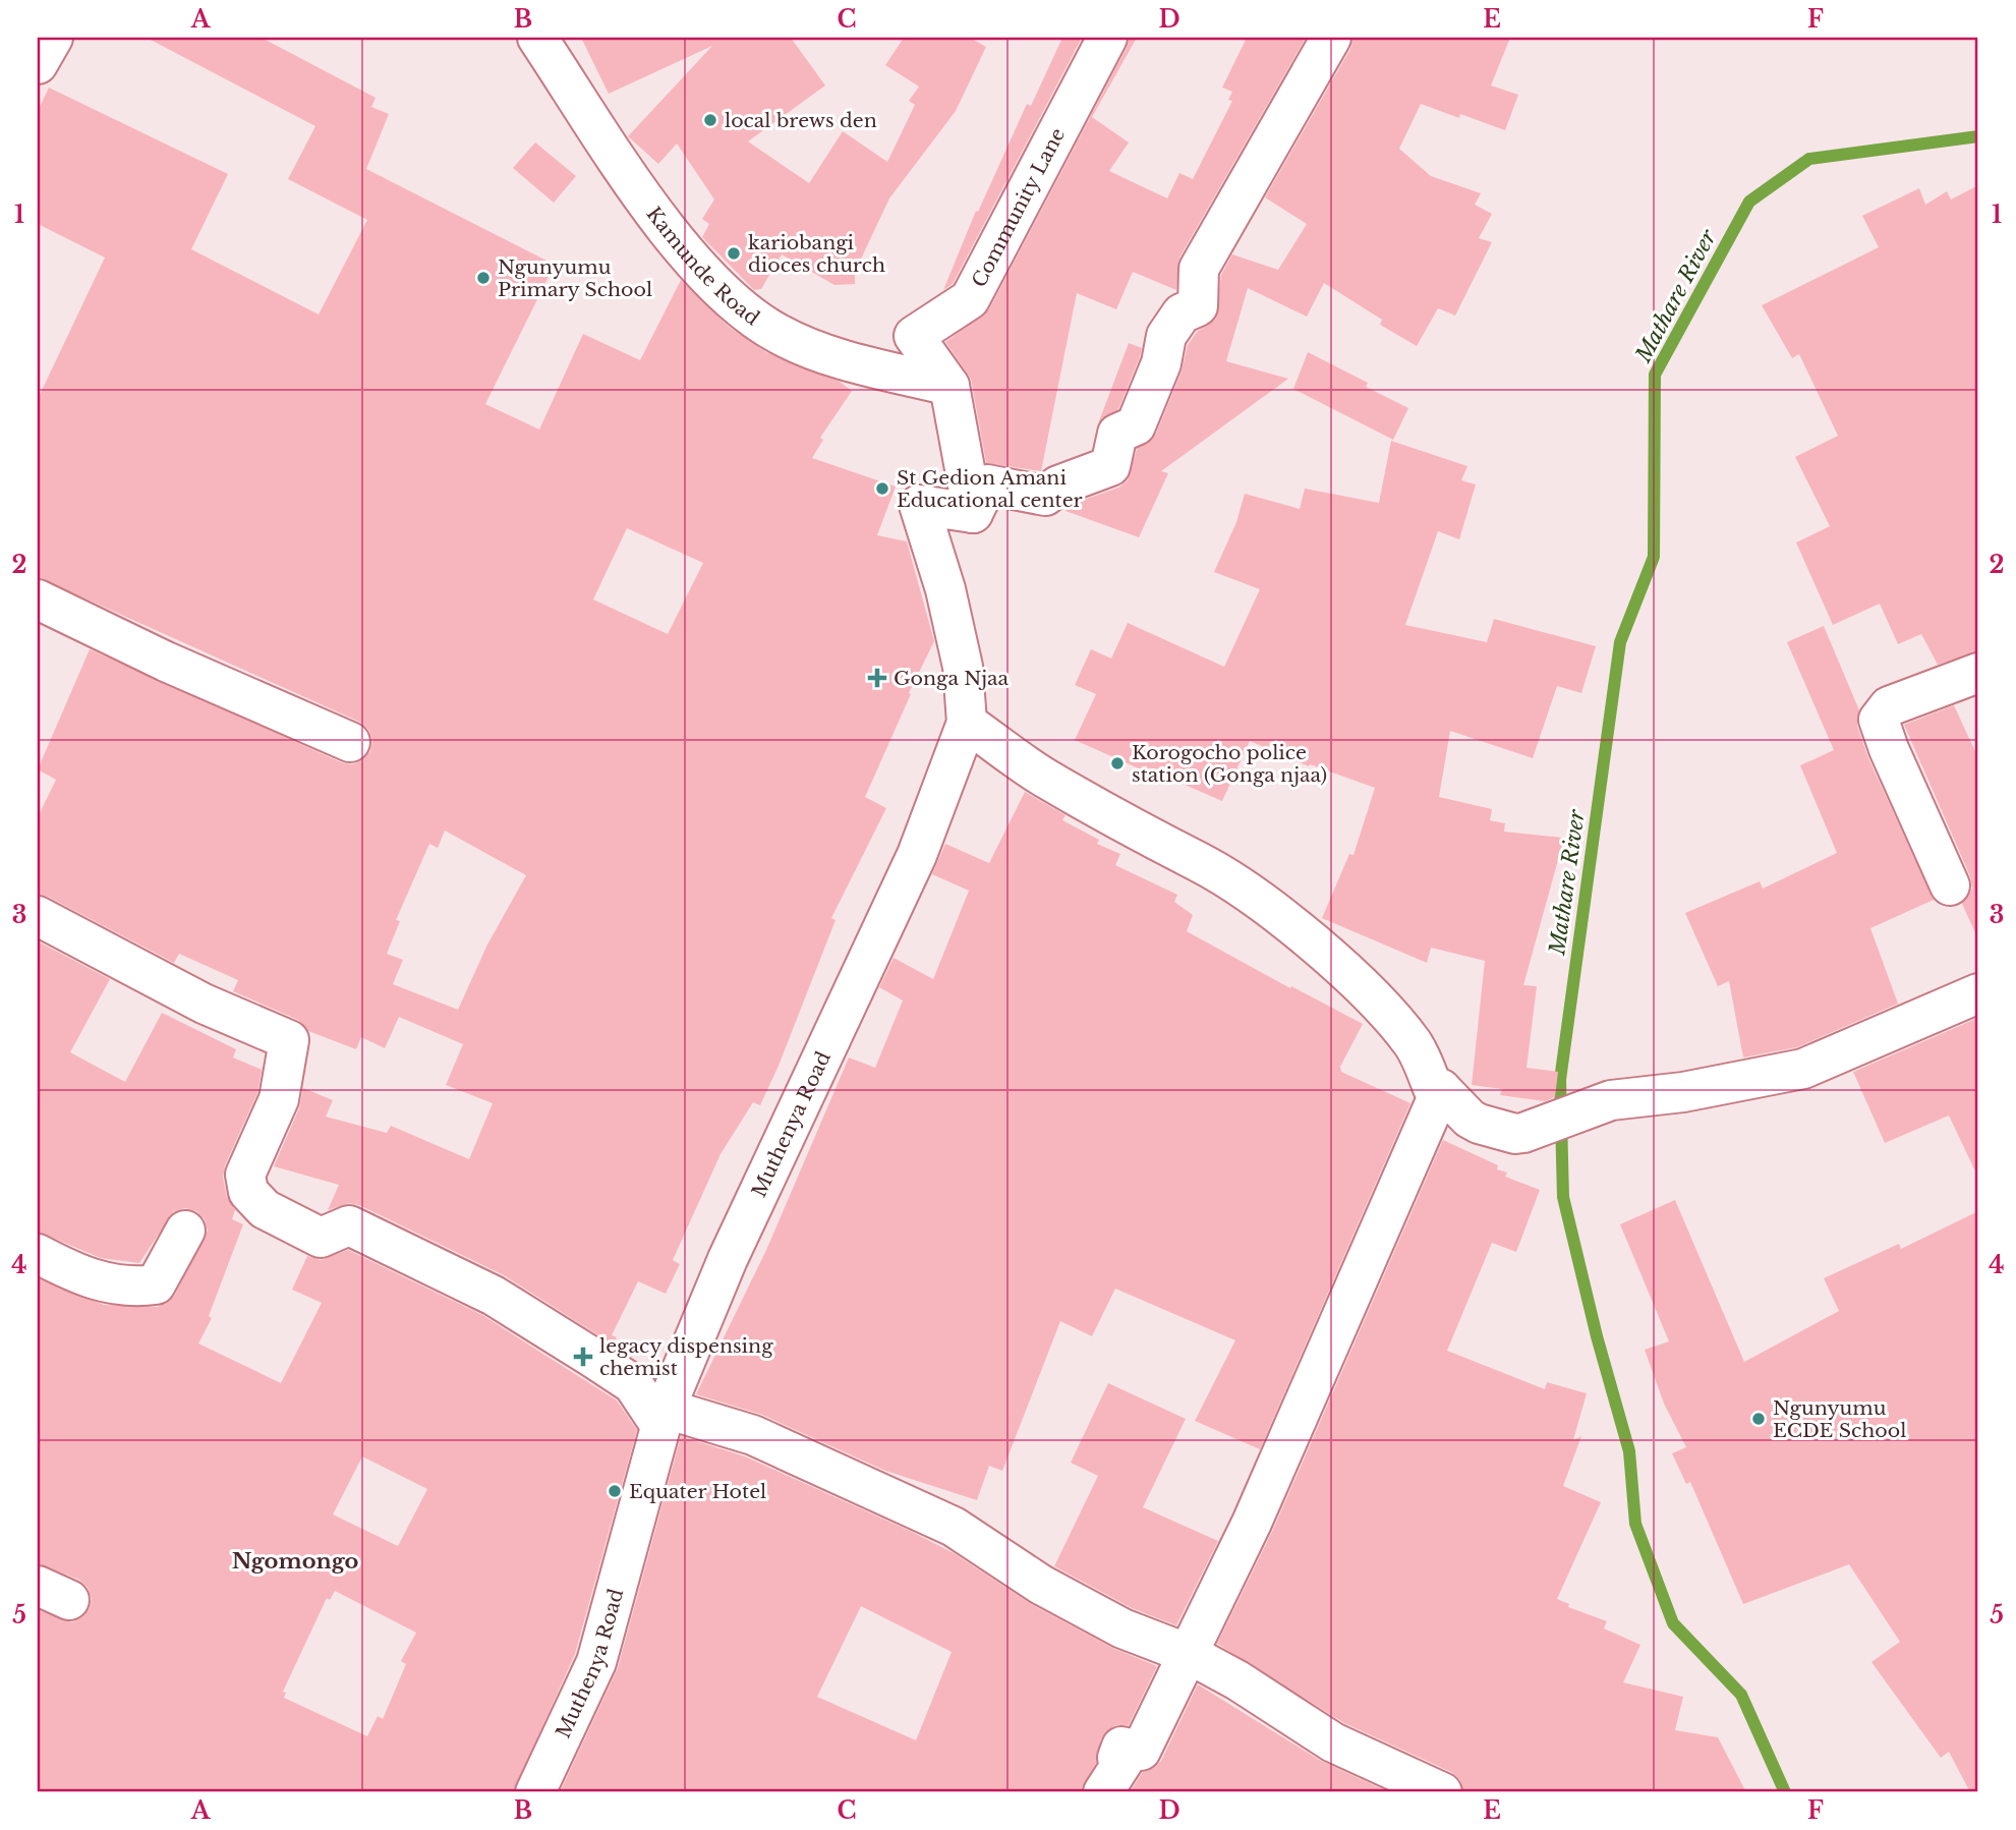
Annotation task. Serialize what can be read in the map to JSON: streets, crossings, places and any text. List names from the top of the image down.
{
  "streets": {
    "street": ["Community Lane", "Kamunde Road", "Muthenya Road"]
  },
  "crossings": [
    ["Community Lane", "Kamunde Road"],
    ["Community Lane", "Muthenya Road"]
  ],
  "districts": ["Ngomongo"],
  "water": ["Mathare River"],
  "places": {
    "other": [
      "local brews den",
      "kariobangi dioces church",
      "Ngunyumu Primary School",
      "St Gedion Amani Educational center",
      "Korogocho police station (Gonga njaa)",
      "Ngunyumu ECDE School",
      "Equater Hotel"
    ],
    "health": ["Gonga Njaa", "legacy dispensing chemist"]
  },
  "grid": {
    "columns": [
      "A",
      "B",
      "C",
      "D",
      "E",
      "F"
    ],
    "rows": [
      "1",
      "2",
      "3",
      "4",
      "5"
    ]
  }
}
